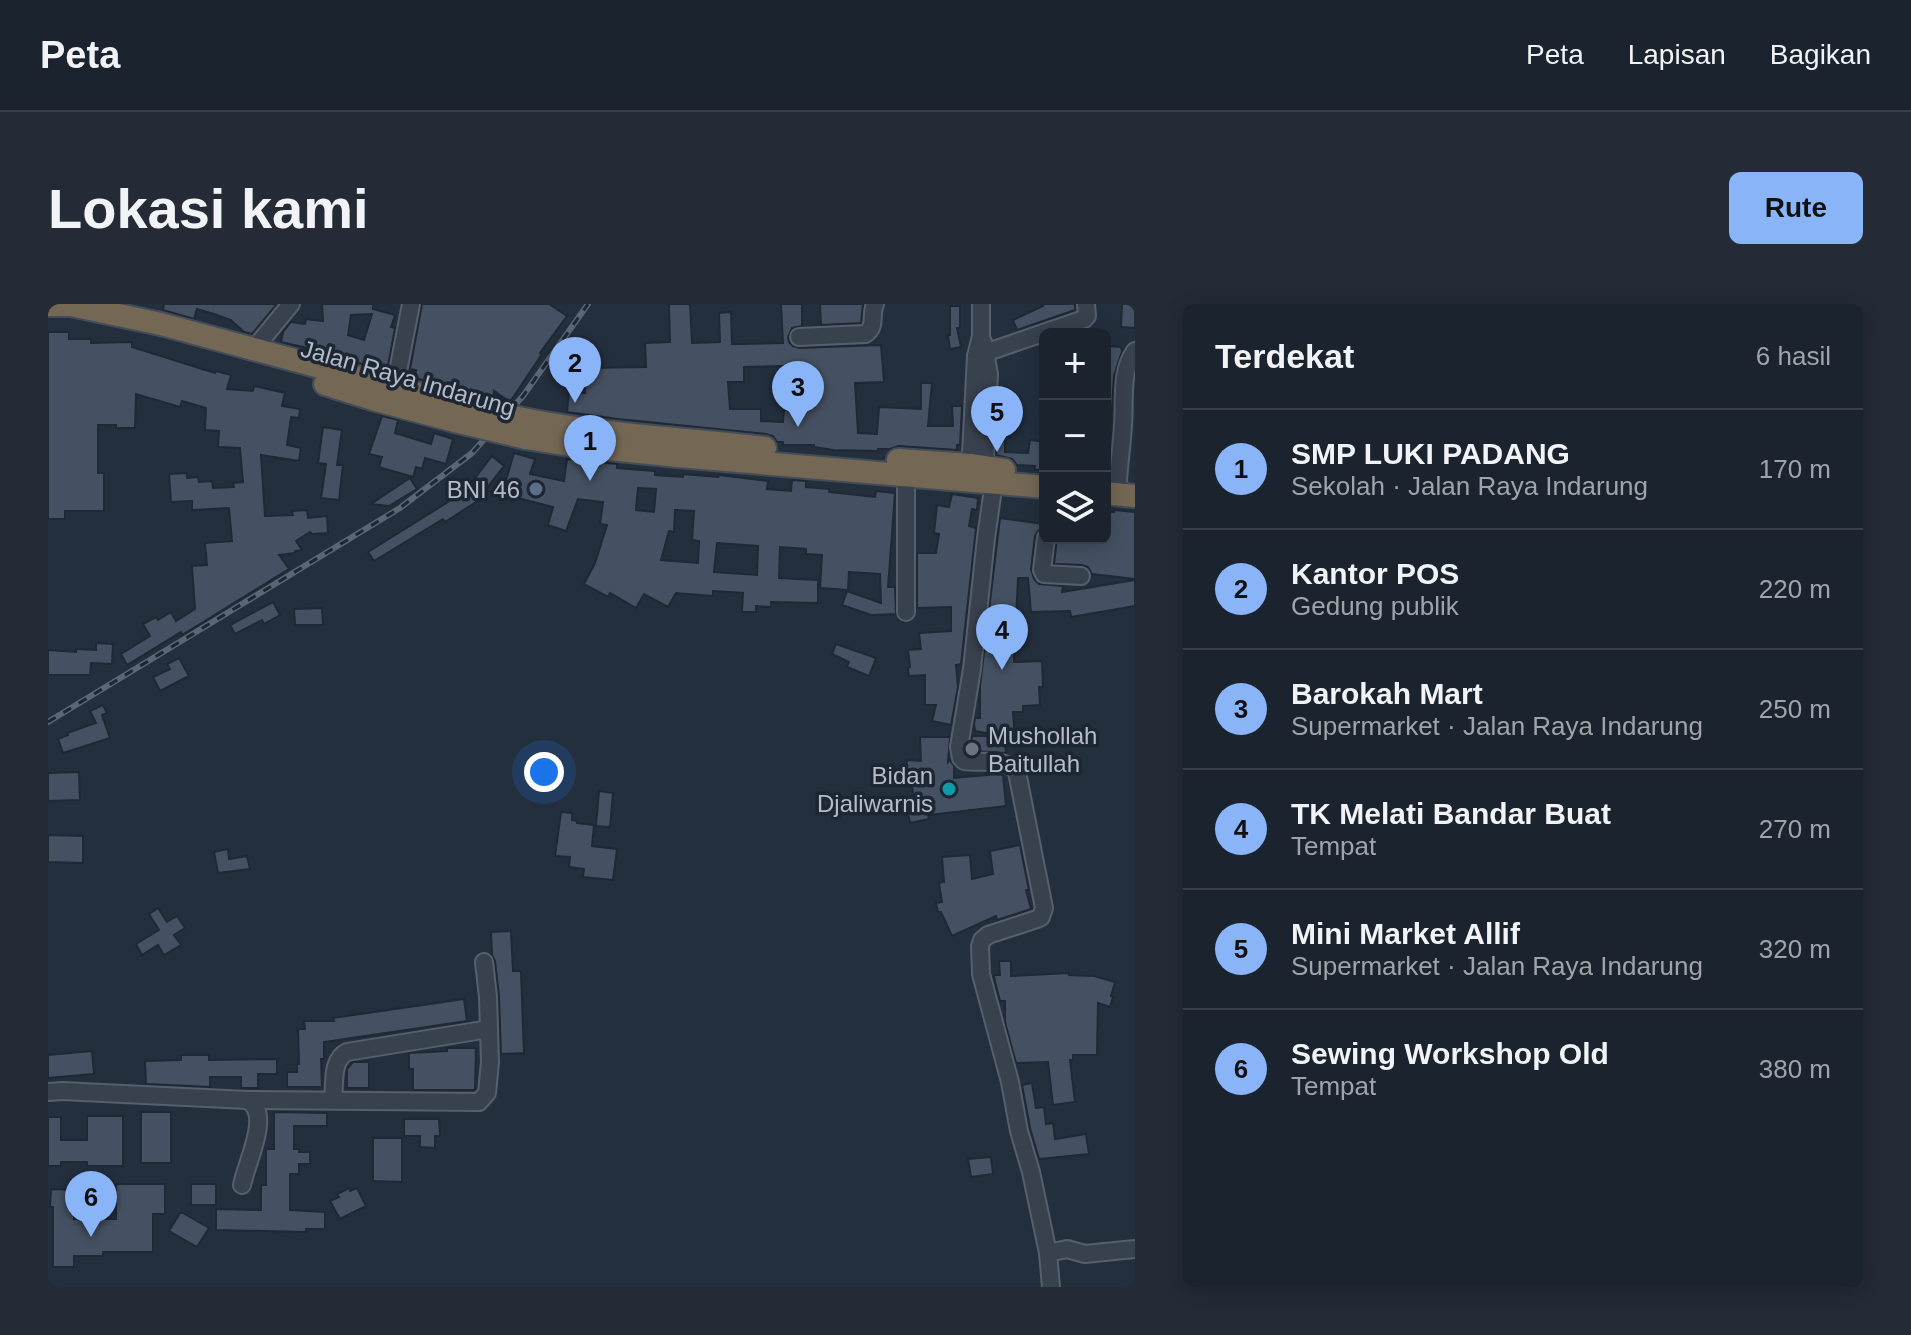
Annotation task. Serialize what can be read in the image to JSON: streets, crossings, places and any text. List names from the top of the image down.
{
  "streets": {
    "highway": ["Jalan Raya Indarung"]
  },
  "places": ["BNI 46", "Mushollah Baitullah", "Bidan Djaliwarnis"],
  "page": {
    "header": "Peta",
    "nav": ["Peta", "Lapisan", "Bagikan"],
    "buttons": "Rute",
    "title": "Lokasi kami",
    "heading": ["Terdekat", "6 hasil"],
    "map_buttons": ["+", "−"],
    "pins": [
      "2",
      "3",
      "5",
      "1",
      "4",
      "6"
    ],
    "list": [
      {
        "mark": "1",
        "name": "SMP LUKI PADANG",
        "note": "Sekolah · Jalan Raya Indarung",
        "value": "170 m"
      },
      {
        "mark": "2",
        "name": "Kantor POS",
        "note": "Gedung publik",
        "value": "220 m"
      },
      {
        "mark": "3",
        "name": "Barokah Mart",
        "note": "Supermarket · Jalan Raya Indarung",
        "value": "250 m"
      },
      {
        "mark": "4",
        "name": "TK Melati Bandar Buat",
        "note": "Tempat",
        "value": "270 m"
      },
      {
        "mark": "5",
        "name": "Mini Market Allif",
        "note": "Supermarket · Jalan Raya Indarung",
        "value": "320 m"
      },
      {
        "mark": "6",
        "name": "Sewing Workshop Old",
        "note": "Tempat",
        "value": "380 m"
      }
    ]
  }
}
